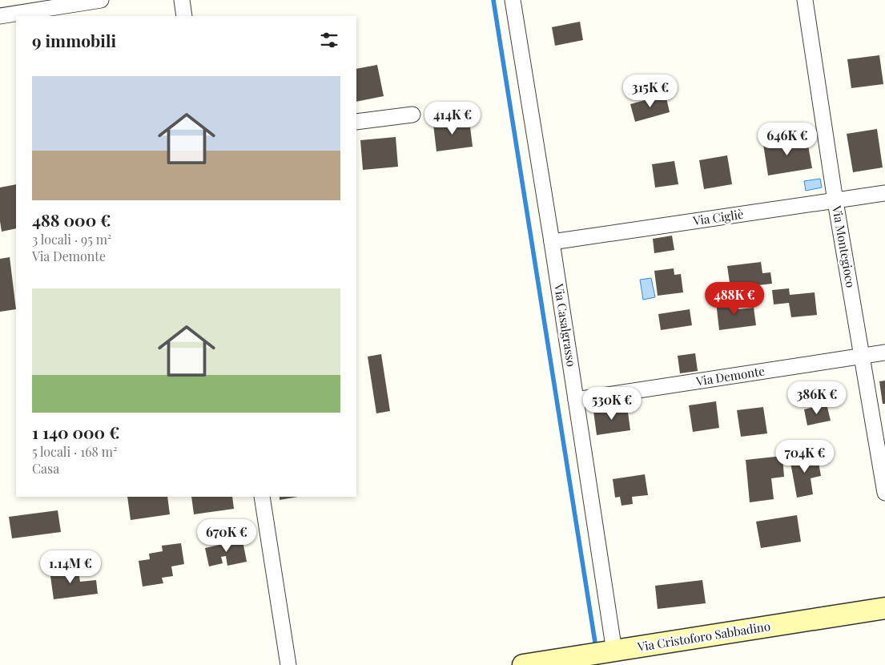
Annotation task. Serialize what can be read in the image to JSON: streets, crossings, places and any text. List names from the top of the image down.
{
  "streets": {
    "street": [
      "Via Cigliè",
      "Via Montegioco",
      "Via Casalgrasso",
      "Via Demonte",
      "Via Cristoforo Sabbadino"
    ]
  },
  "crossings": [
    ["Via Cigliè", "Via Montegioco"],
    ["Via Cigliè", "Via Casalgrasso"],
    ["Via Montegioco", "Via Demonte"],
    ["Via Casalgrasso", "Via Demonte"],
    ["Via Casalgrasso", "Via Cristoforo Sabbadino"]
  ],
  "page": {
    "heading": "9 immobili",
    "list": [
      {
        "name": "488 000 €",
        "note": "3 locali · 95 m² · Via Demonte"
      },
      {
        "name": "1 140 000 €",
        "note": "5 locali · 168 m² · Casa"
      }
    ],
    "price": [
      "315K €",
      "414K €",
      "646K €",
      "488K €",
      "386K €",
      "530K €",
      "704K €",
      "670K €",
      "1.14M €"
    ]
  }
}
